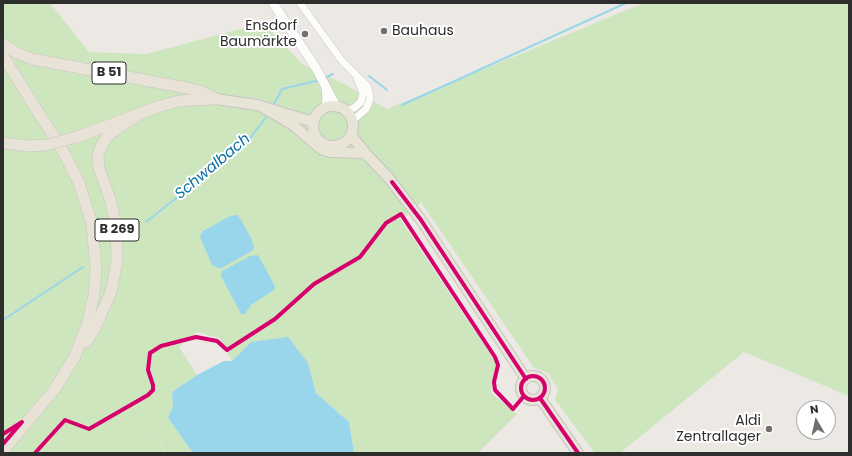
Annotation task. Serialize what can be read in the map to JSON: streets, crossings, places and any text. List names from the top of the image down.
{
  "streets": {
    "highway": ["B 51", "B 269"]
  },
  "crossings": [
    ["B 51", "B 269"]
  ],
  "water": ["Schwalbach"],
  "places": ["Bauhaus", "Ensdorf Baumärkte", "Aldi Zentrallager"],
  "north": "top"
}
